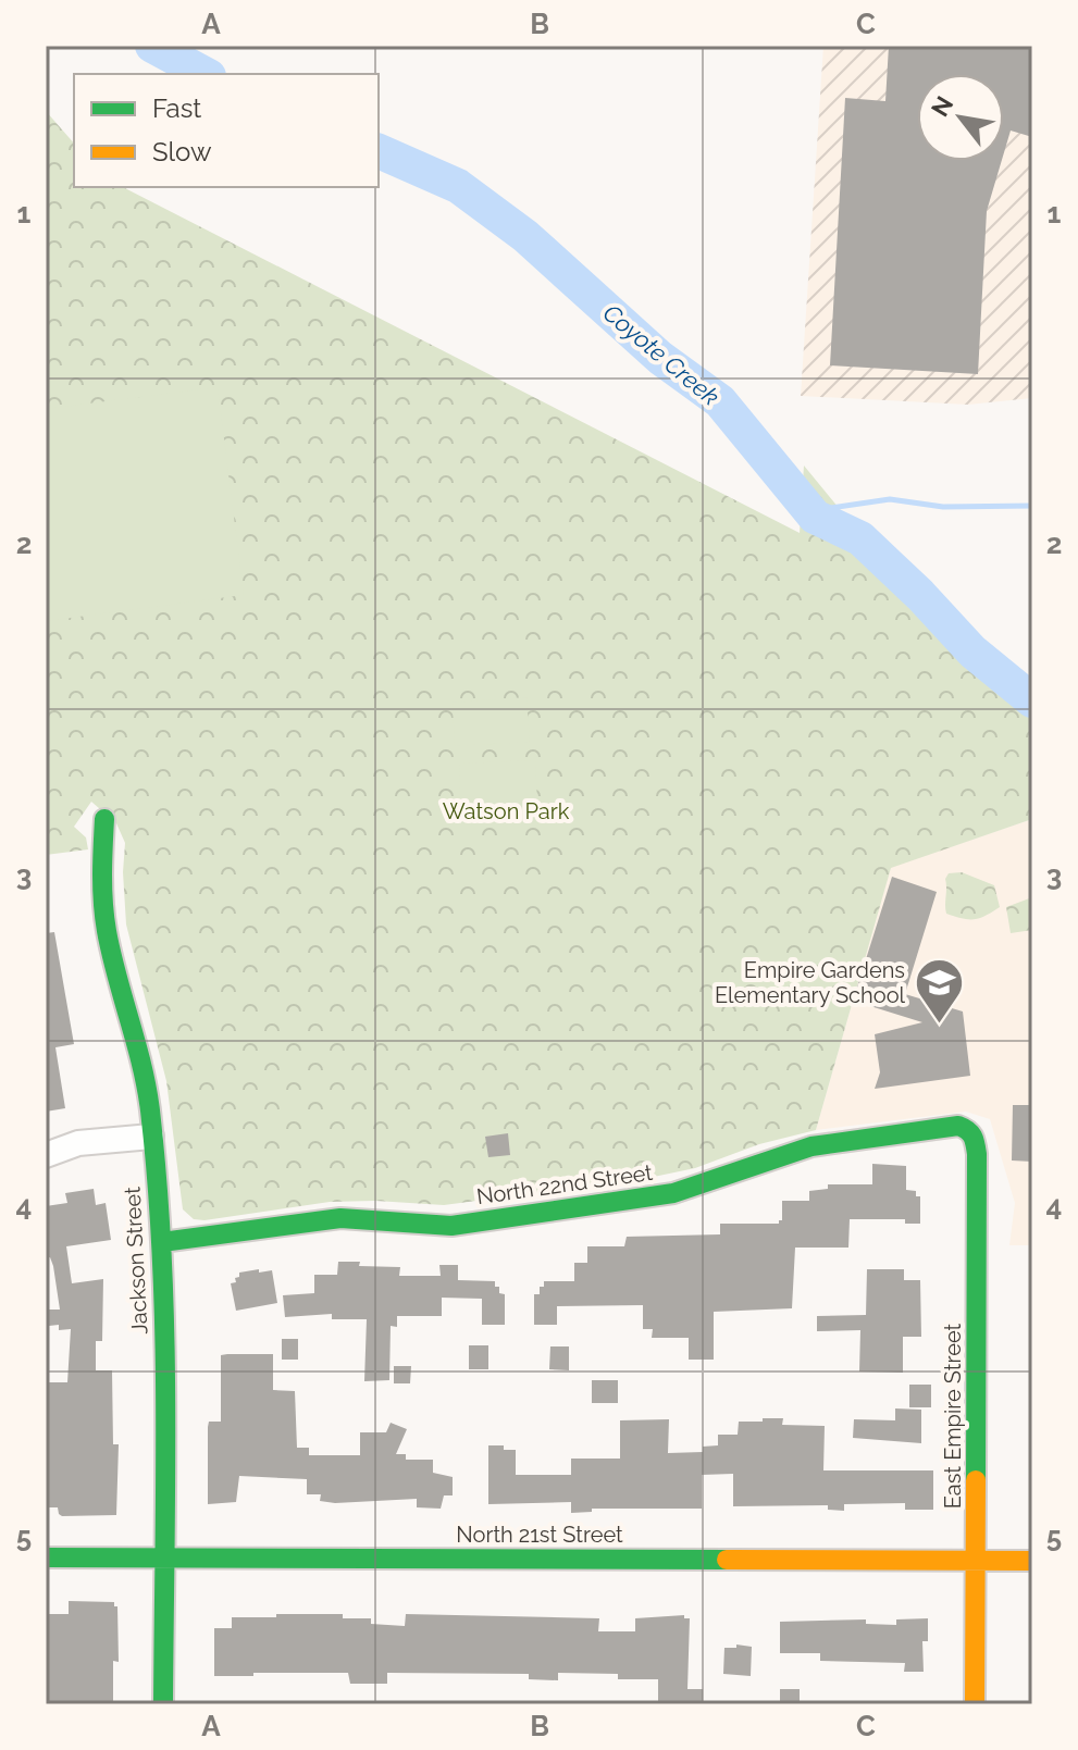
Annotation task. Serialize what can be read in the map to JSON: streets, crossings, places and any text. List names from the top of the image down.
{
  "streets": {
    "street": [
      "North 22nd Street",
      "Jackson Street",
      "East Empire Street",
      "North 21st Street"
    ]
  },
  "crossings": [
    ["North 22nd Street", "Jackson Street"],
    ["North 22nd Street", "East Empire Street"],
    ["Jackson Street", "North 21st Street"],
    ["East Empire Street", "North 21st Street"]
  ],
  "water": ["Coyote Creek"],
  "parks": ["Watson Park"],
  "places": {
    "school or university": ["Empire Gardens Elementary School"]
  },
  "legend": ["Fast", "Slow"],
  "north": "top left",
  "grid": {
    "columns": ["A", "B", "C"],
    "rows": [
      "1",
      "2",
      "3",
      "4",
      "5"
    ]
  }
}
